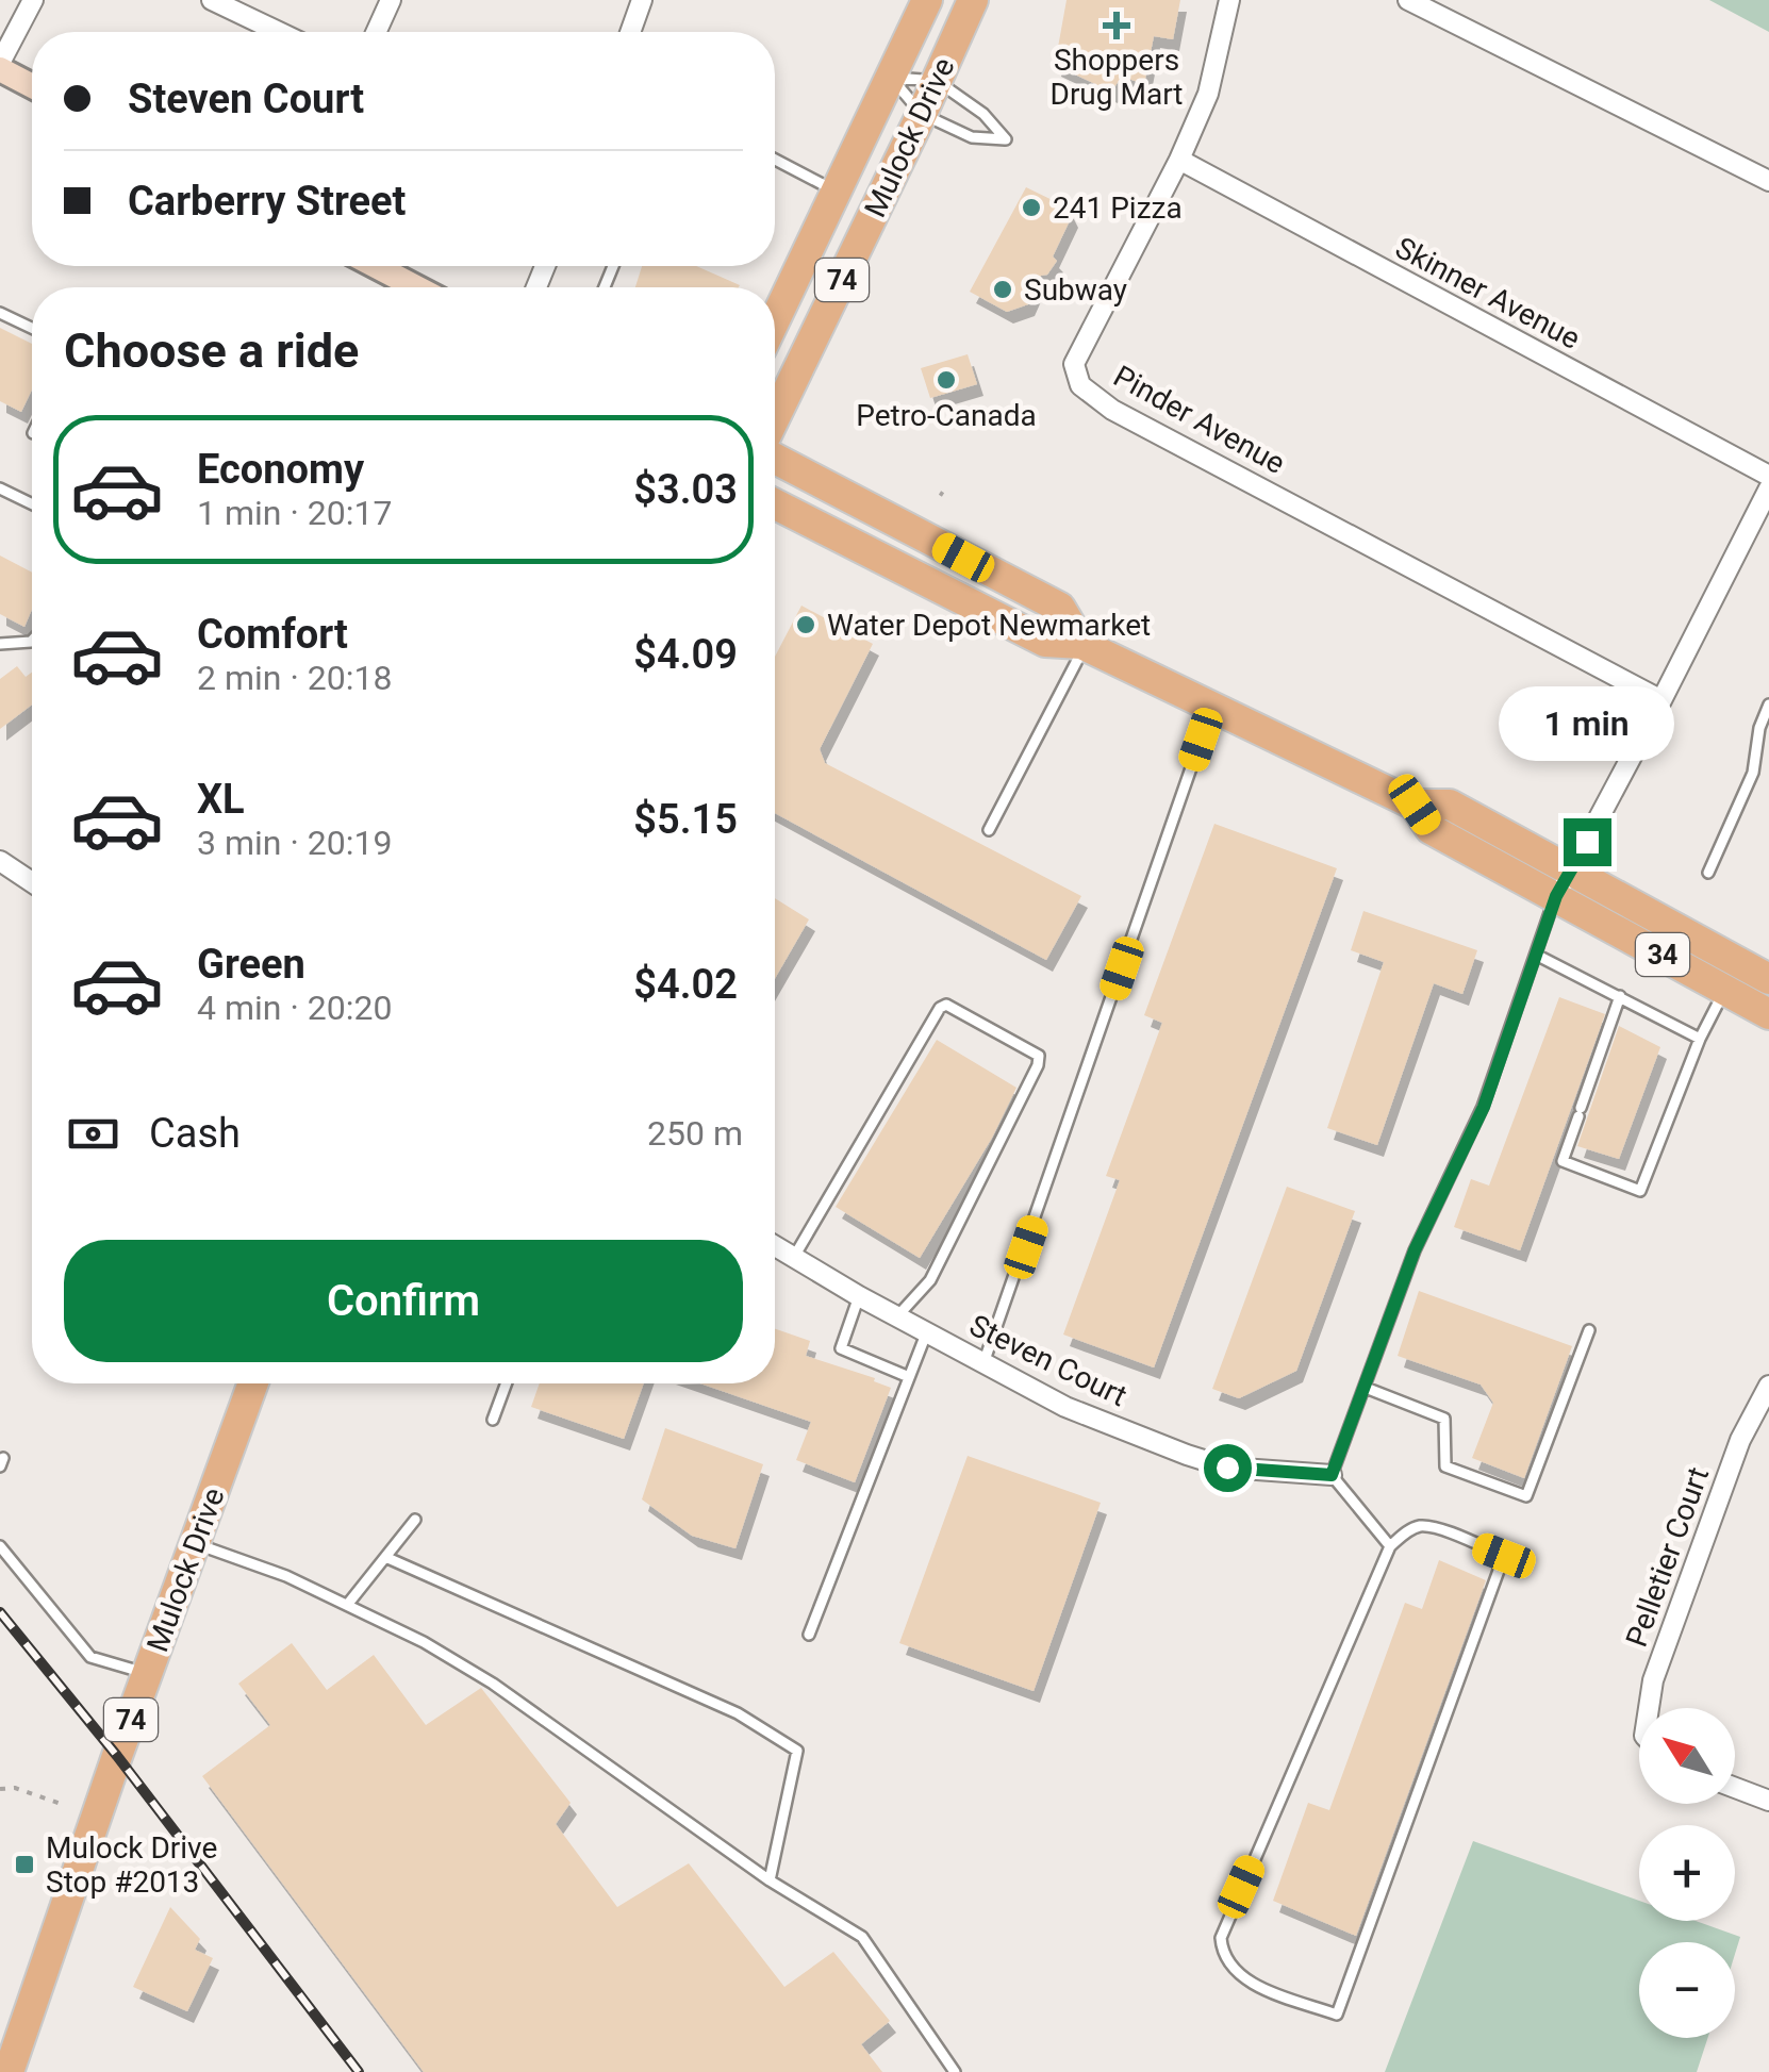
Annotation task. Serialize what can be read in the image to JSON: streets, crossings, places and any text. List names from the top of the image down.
{
  "streets": {
    "main road": ["Mulock Drive", "74", "34"],
    "street": [
      "Skinner Avenue",
      "Pinder Avenue",
      "Steven Court",
      "Pelletier Court"
    ]
  },
  "crossings": [
    ["Skinner Avenue", "Pinder Avenue"]
  ],
  "places": {
    "health": ["Shoppers Drug Mart"],
    "other": [
      "241 Pizza",
      "Subway",
      "Petro-Canada",
      "Water Depot Newmarket"
    ],
    "transit": ["Mulock Drive Stop #2013"]
  },
  "north": "top left",
  "page": {
    "banner": ["Steven Court", "Carberry Street"],
    "heading": "Choose a ride",
    "list": [
      {
        "name": "Economy",
        "note": "1 min · 20:17",
        "value": "$3.03"
      },
      {
        "name": "Comfort",
        "note": "2 min · 20:18",
        "value": "$4.09"
      },
      {
        "name": "XL",
        "note": "3 min · 20:19",
        "value": "$5.15"
      },
      {
        "name": "Green",
        "note": "4 min · 20:20",
        "value": "$4.02"
      }
    ],
    "bubble": "1 min",
    "pay": ["Cash", "250 m"],
    "buttons": "Confirm",
    "map_buttons": ["+", "−"]
  }
}
